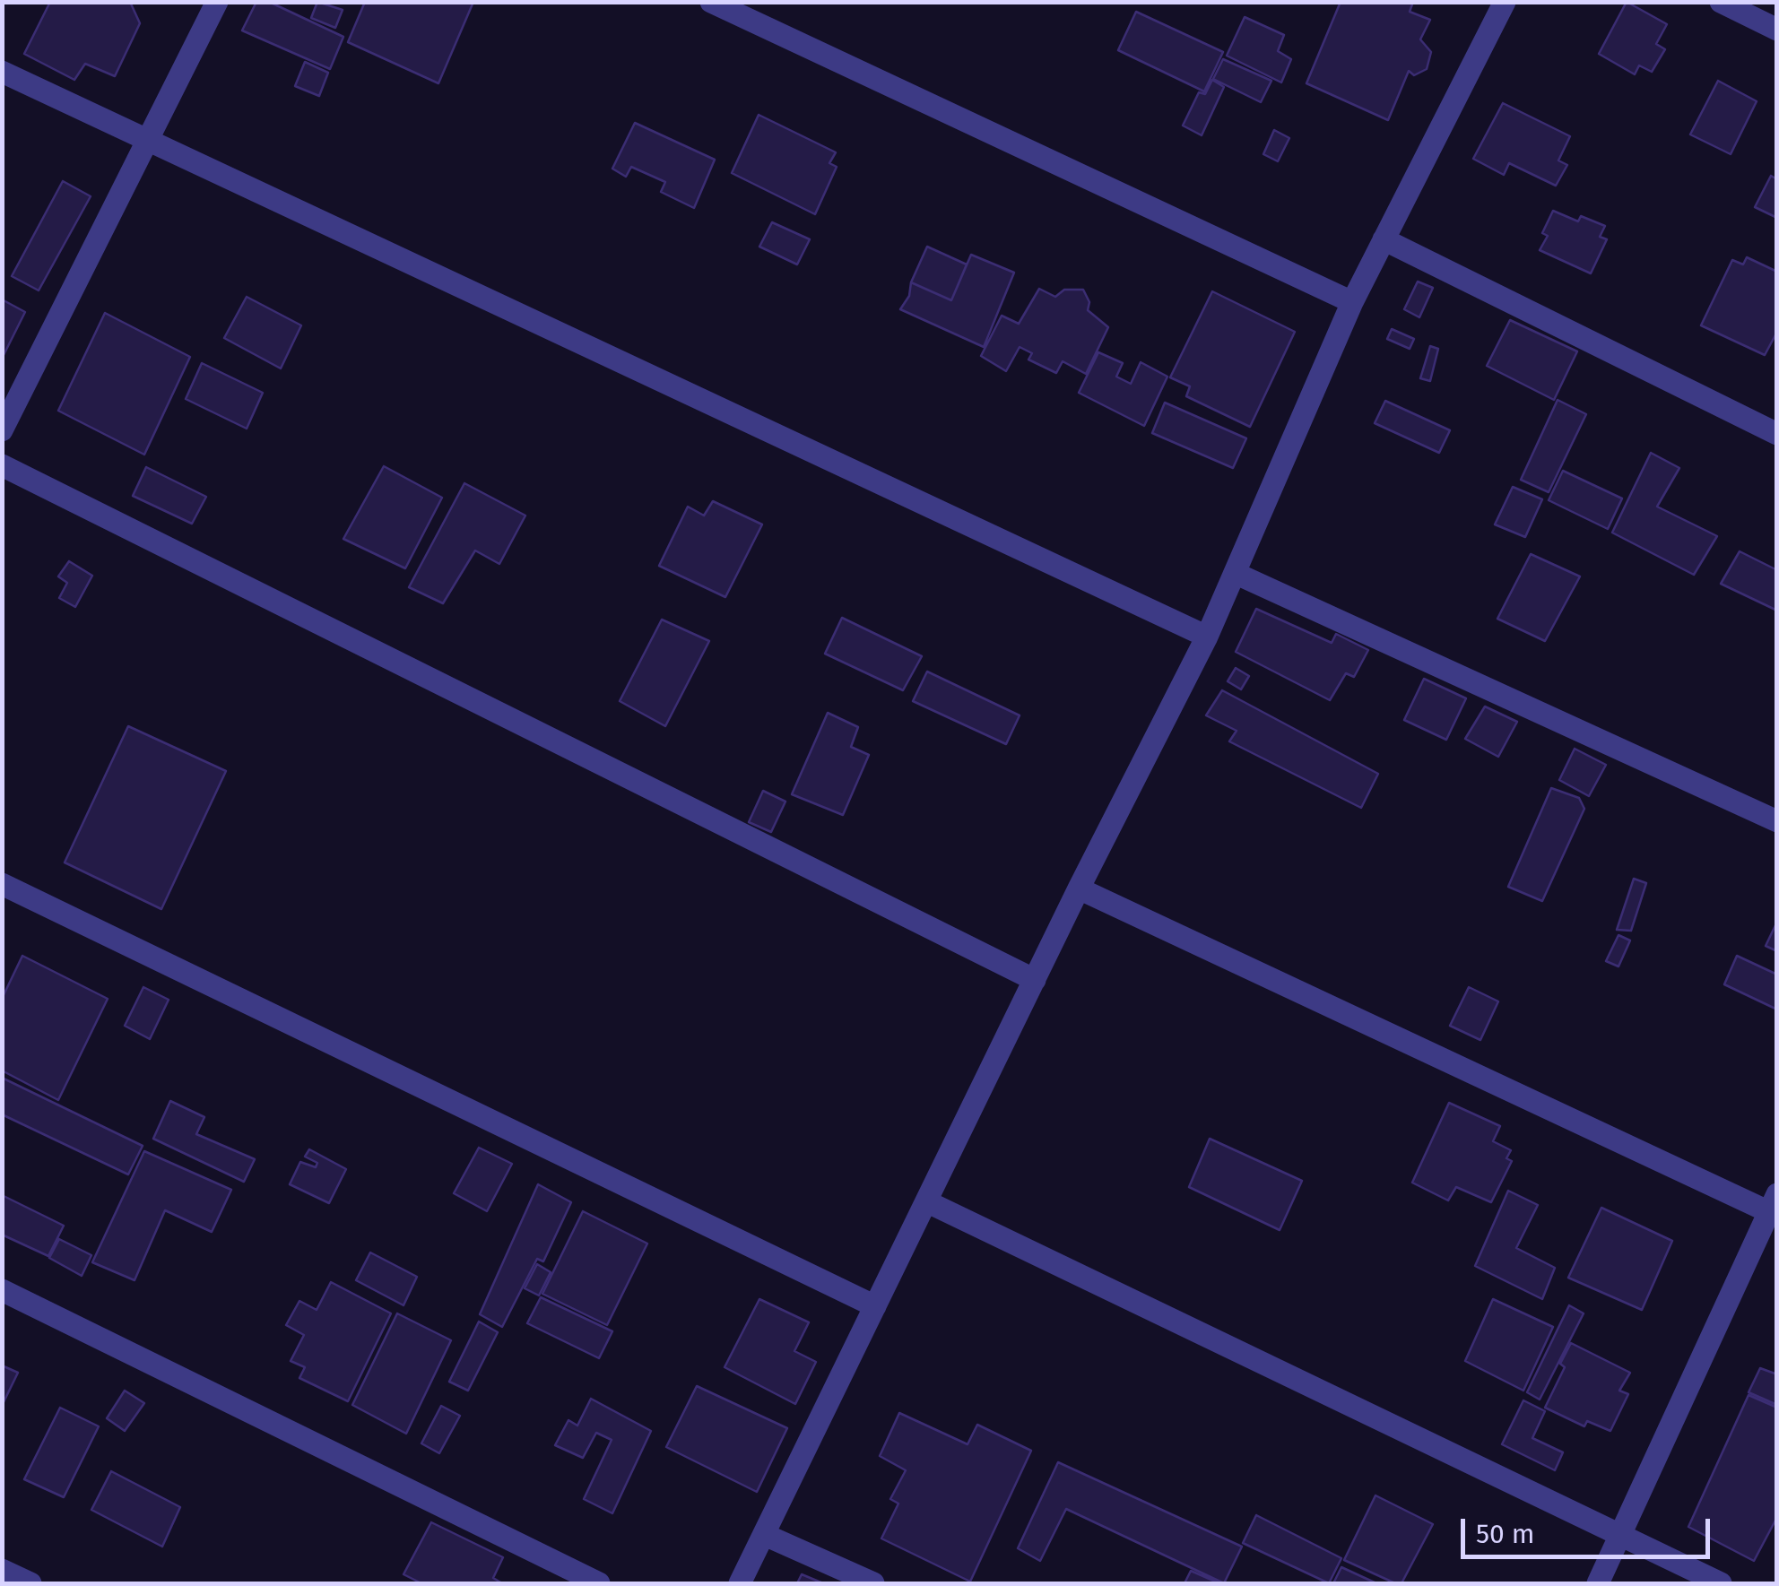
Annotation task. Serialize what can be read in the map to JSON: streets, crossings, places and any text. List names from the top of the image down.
{
  "scale_bar": "50 m"
}
